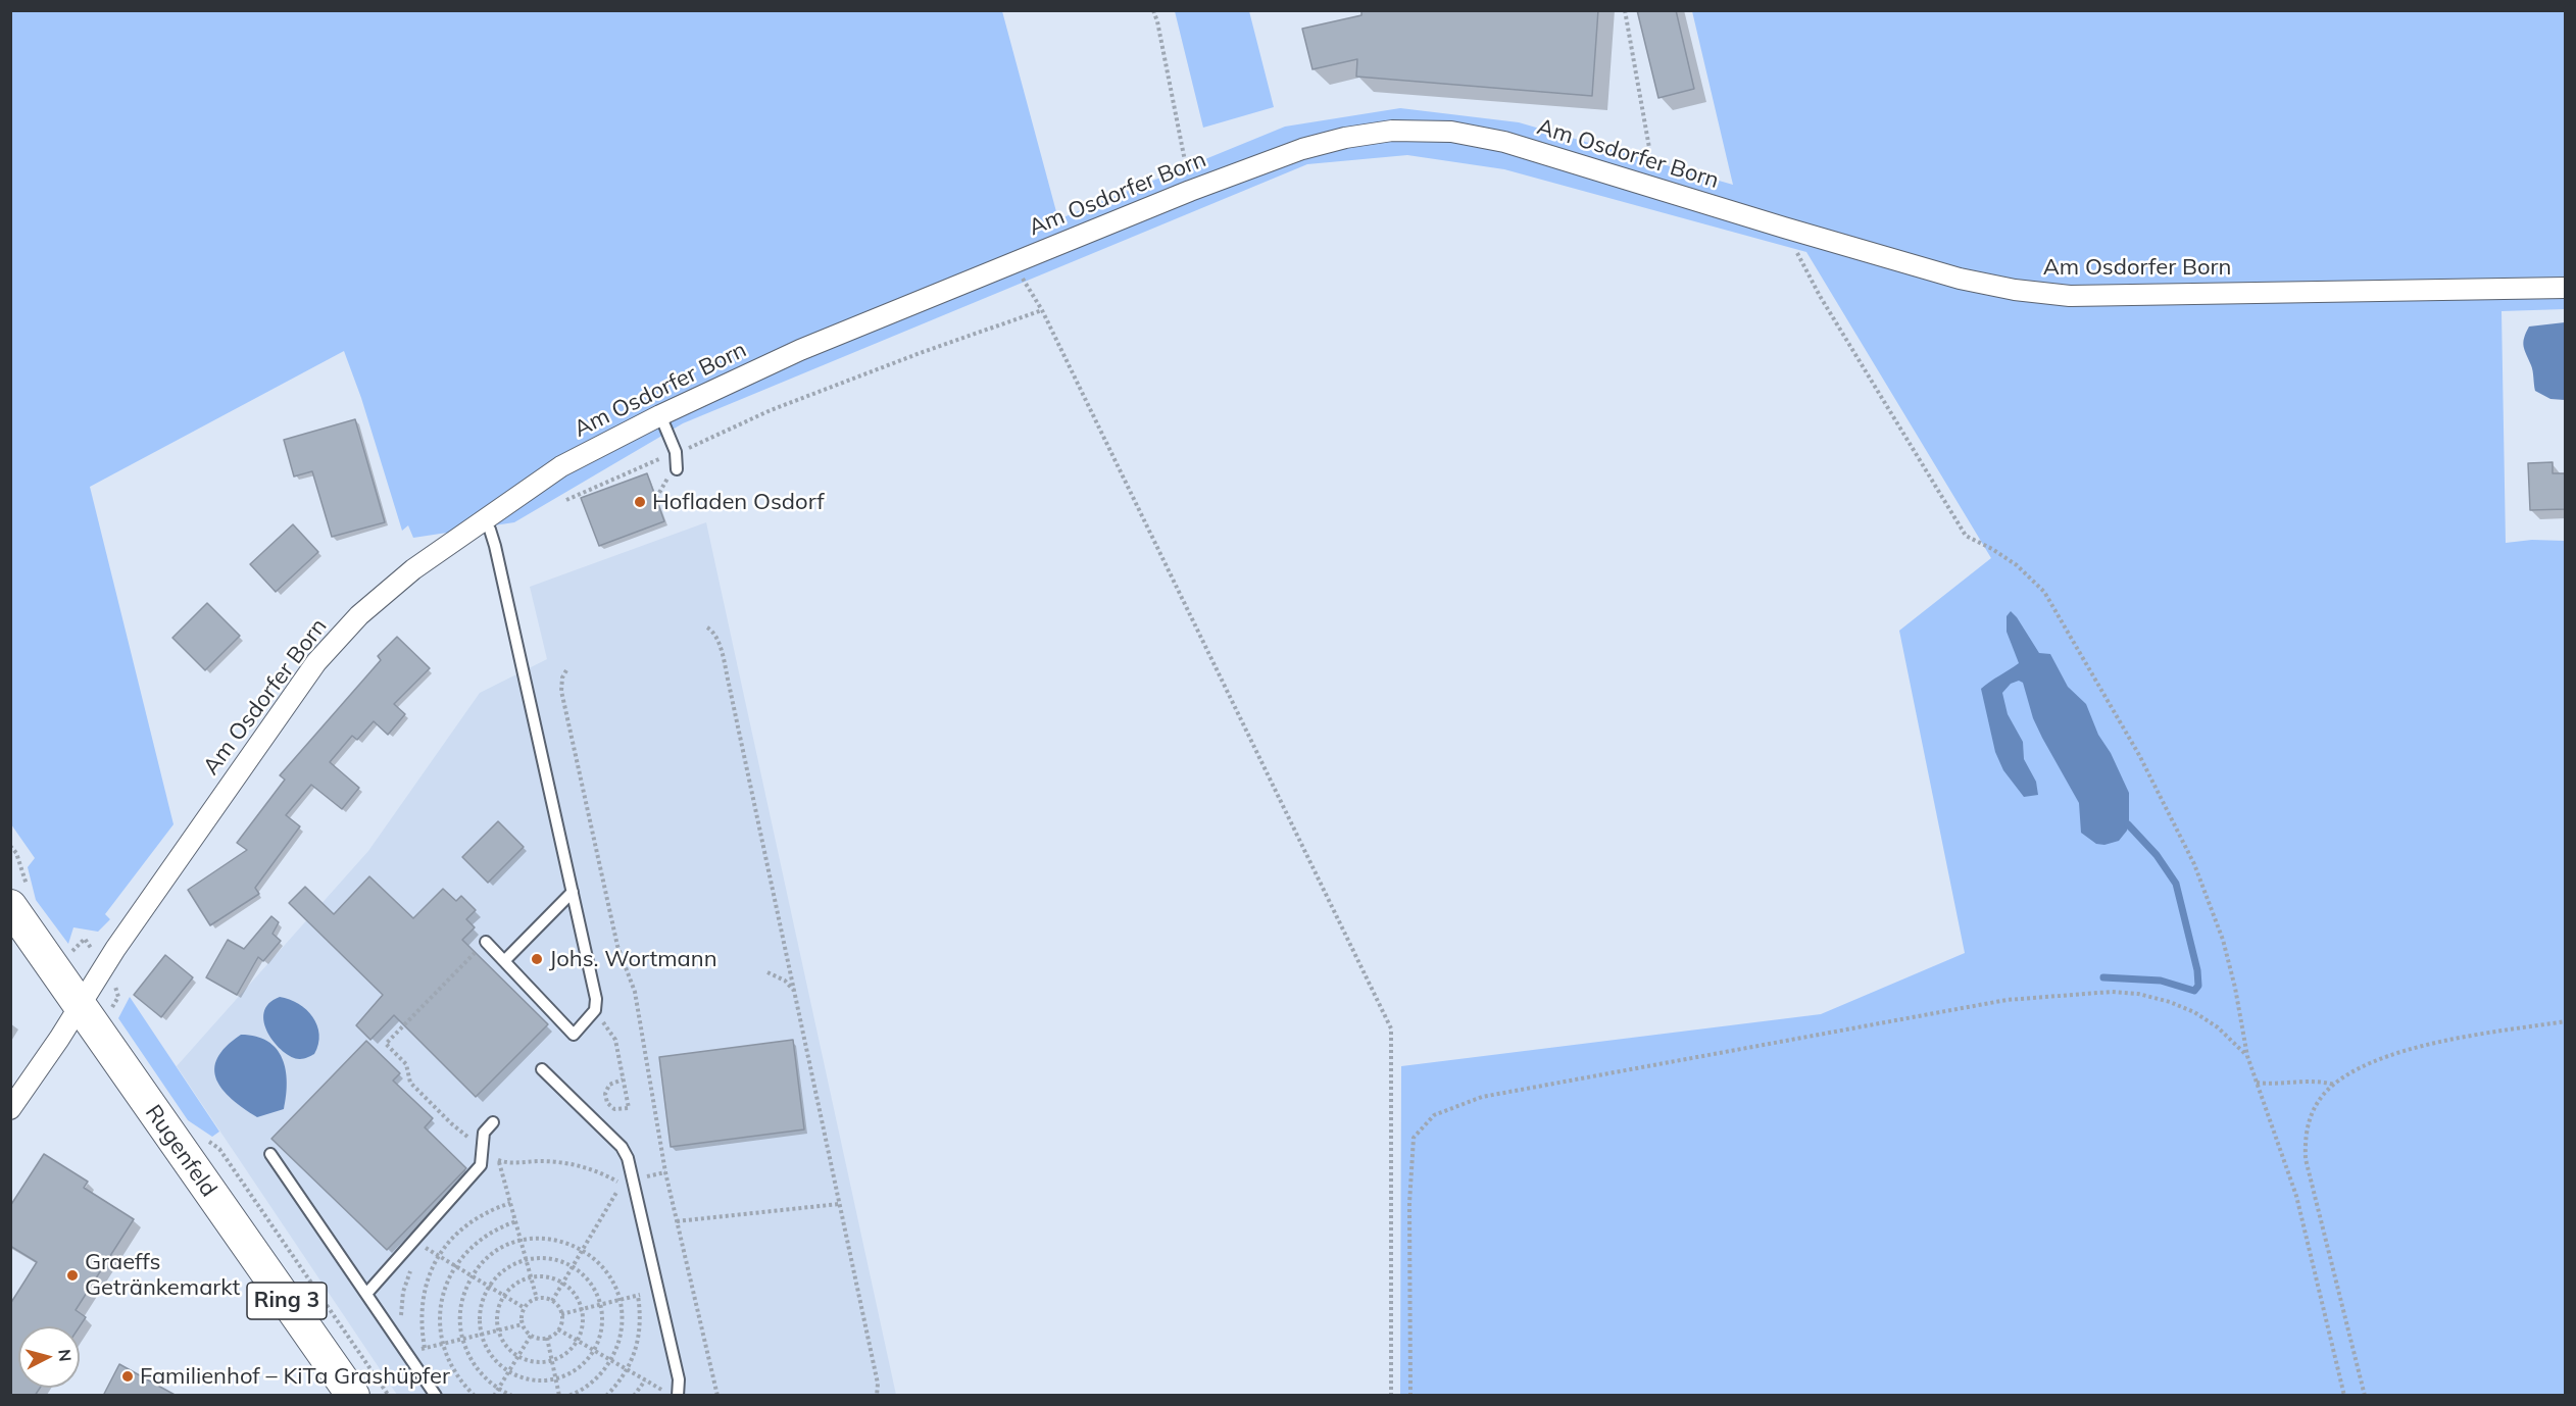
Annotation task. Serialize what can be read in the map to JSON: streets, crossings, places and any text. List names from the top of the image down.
{
  "streets": {
    "main road": ["Rugenfeld", "Ring 3"],
    "street": ["Am Osdorfer Born"]
  },
  "crossings": [
    ["Am Osdorfer Born", "Rugenfeld"]
  ],
  "places": [
    "Hofladen Osdorf",
    "Johs. Wortmann",
    "Graeffs Getränkemarkt",
    "Familienhof – KiTa Grashüpfer"
  ],
  "north": "right"
}
